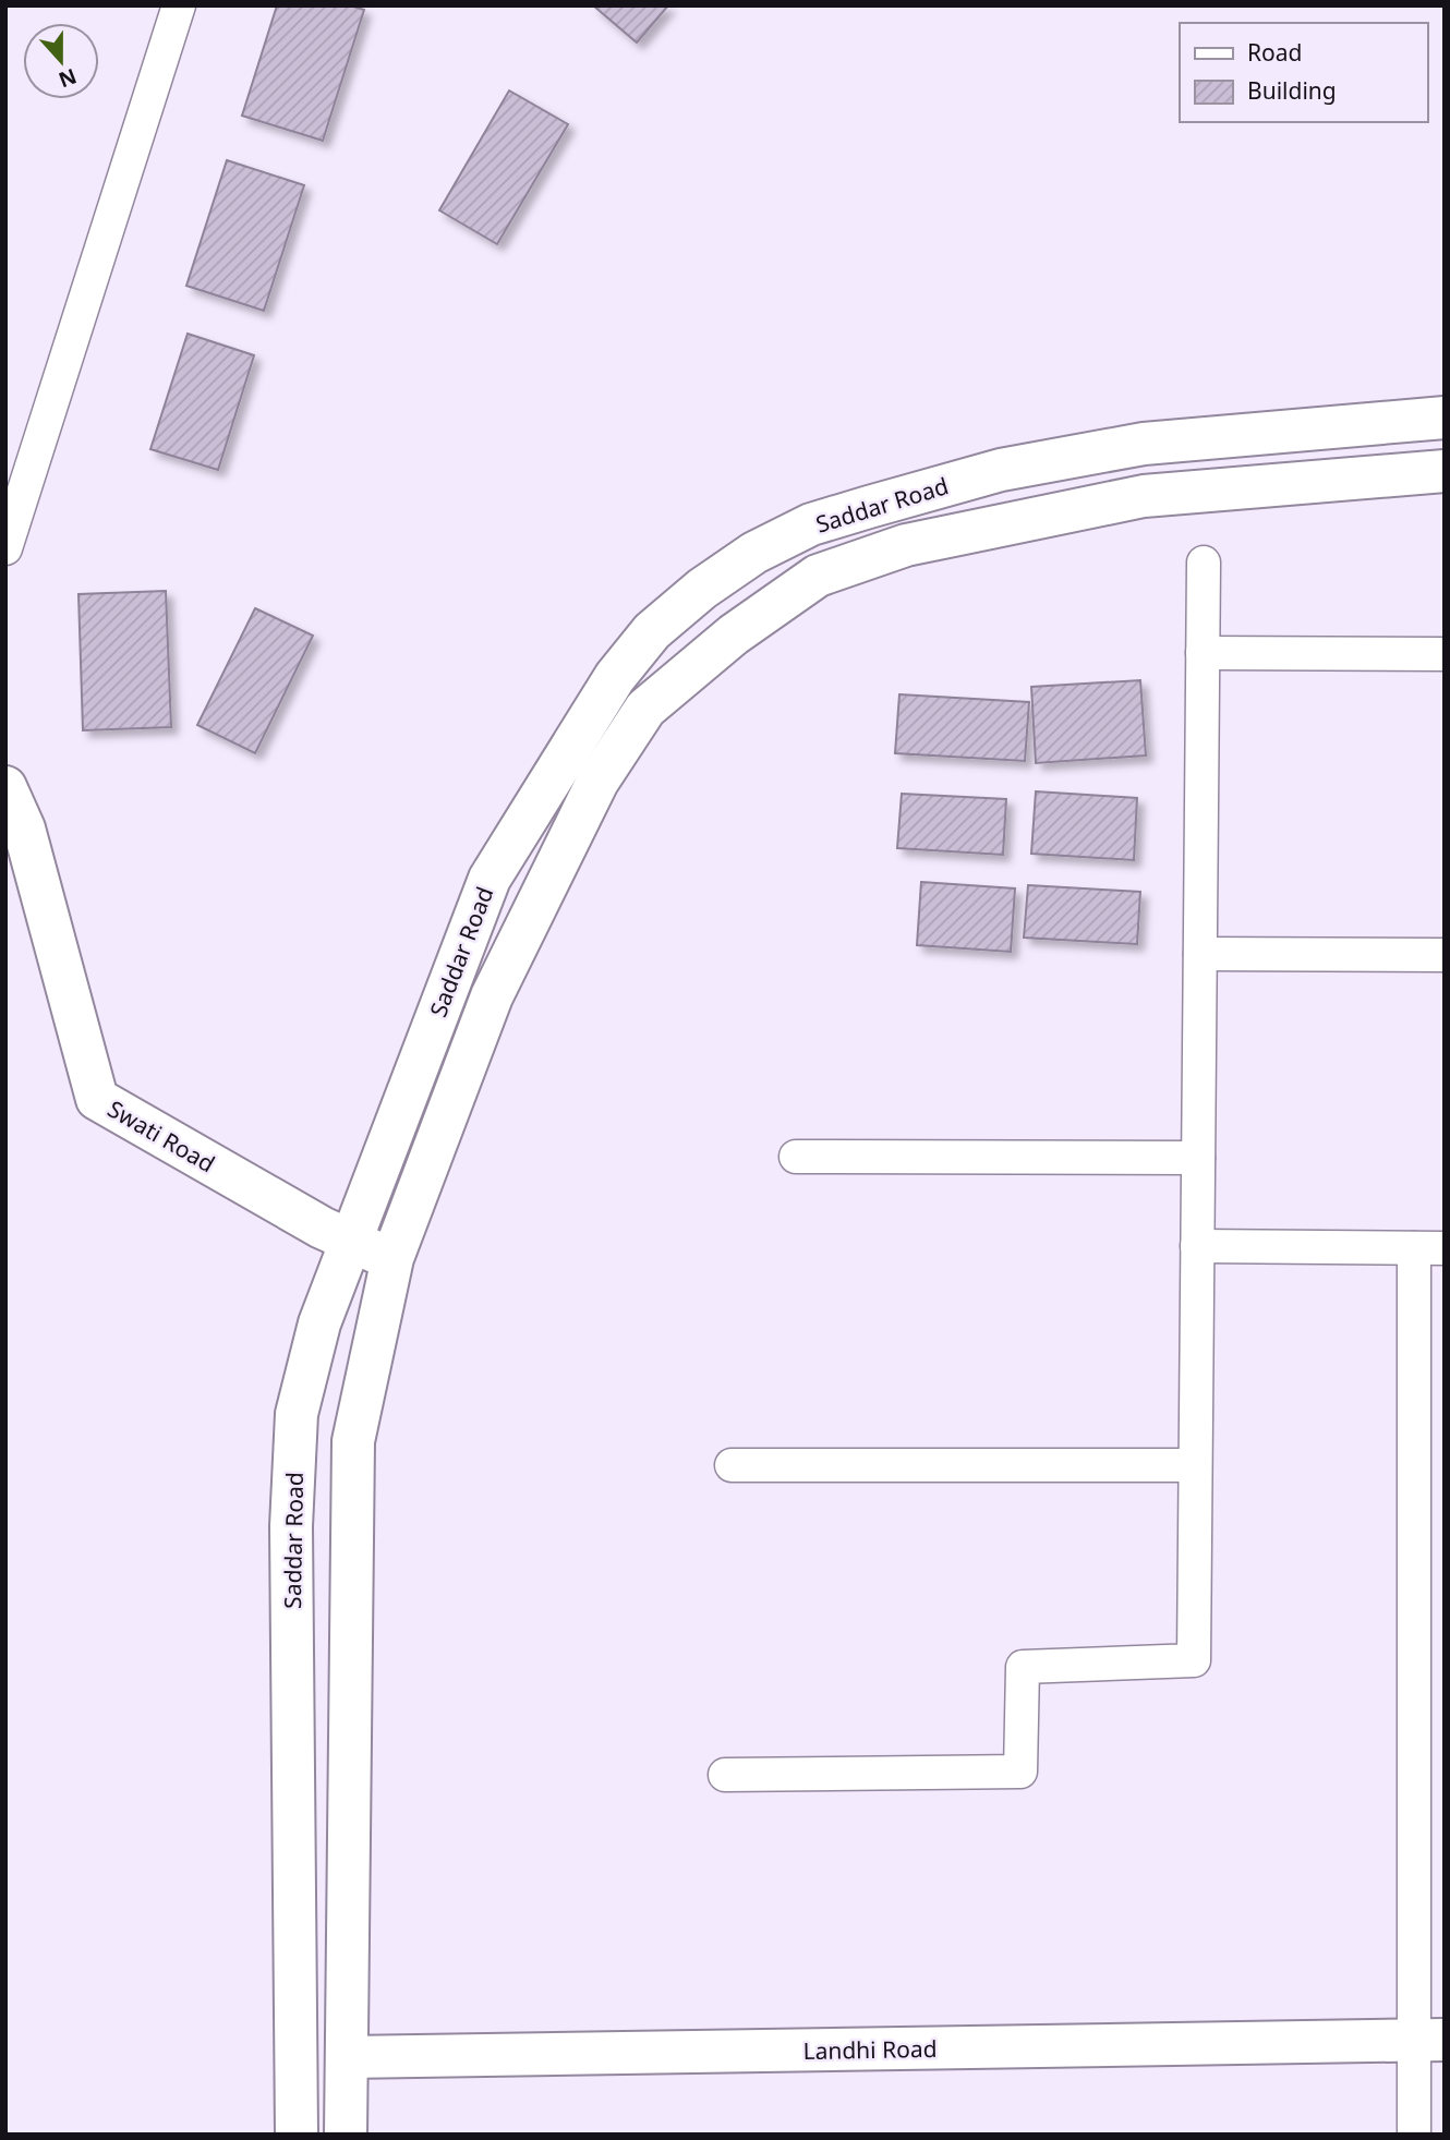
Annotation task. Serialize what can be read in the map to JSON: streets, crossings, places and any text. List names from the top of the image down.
{
  "streets": {
    "main road": ["Saddar Road", "Swati Road", "Landhi Road"]
  },
  "crossings": [
    ["Saddar Road", "Swati Road"],
    ["Saddar Road", "Landhi Road"]
  ],
  "legend": ["Road", "Building"],
  "north": "bottom"
}
